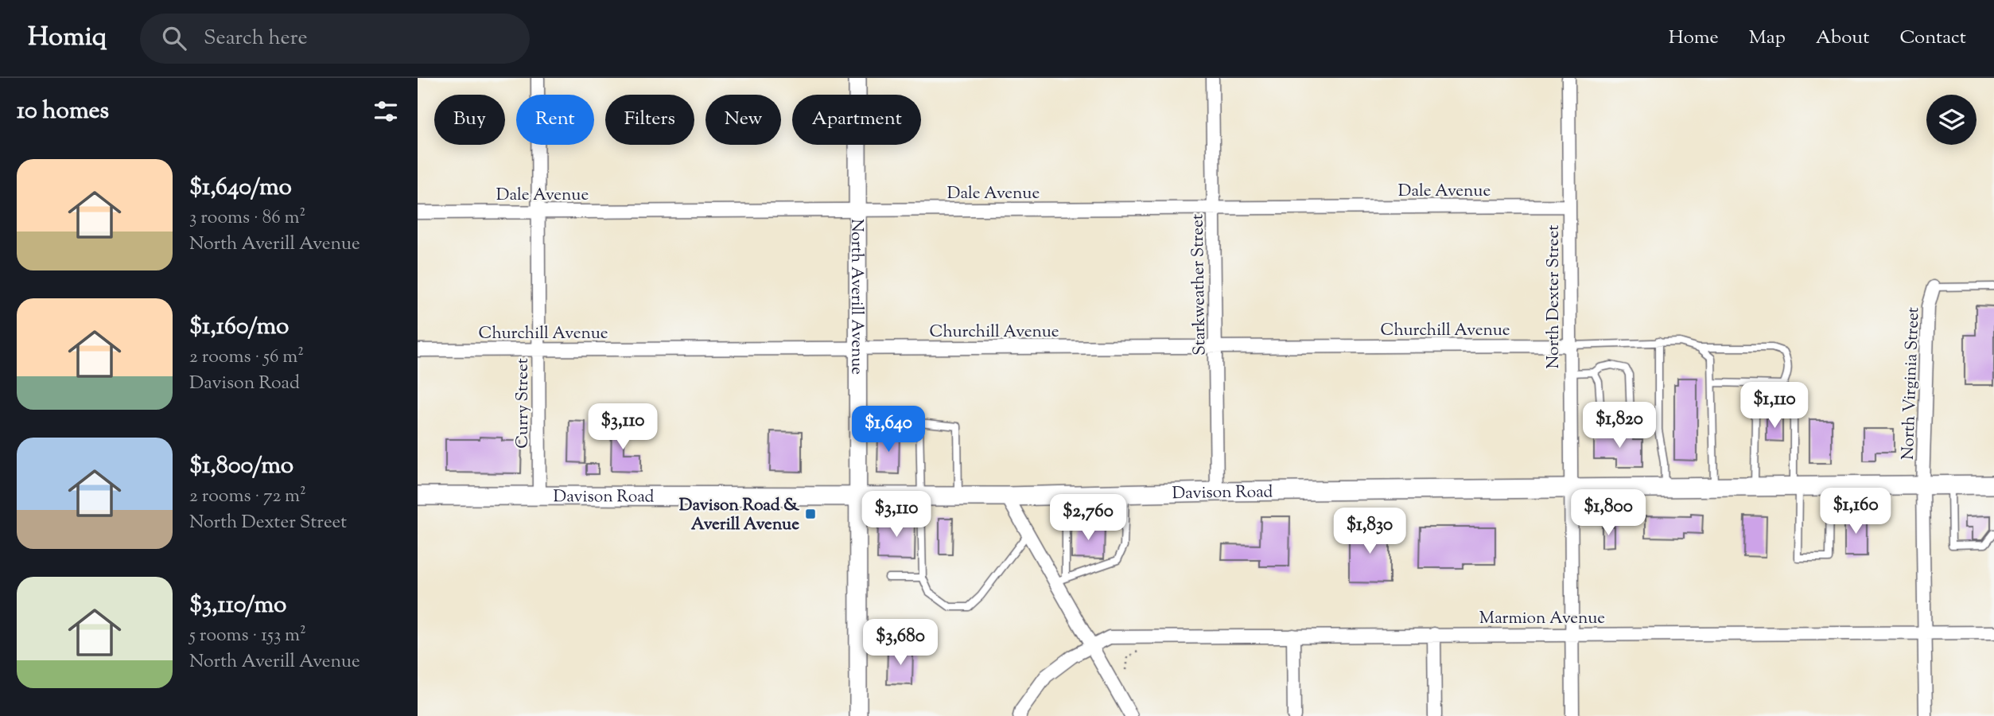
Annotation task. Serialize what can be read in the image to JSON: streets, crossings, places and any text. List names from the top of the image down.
{
  "streets": {
    "main road": ["Davison Road"],
    "street": [
      "Dale Avenue",
      "Starkweather Street",
      "North Averill Avenue",
      "North Dexter Street",
      "Churchill Avenue",
      "North Virginia Street",
      "Curry Street",
      "Marmion Avenue"
    ]
  },
  "crossings": [
    ["Dale Avenue", "Starkweather Street"],
    ["Dale Avenue", "North Averill Avenue"],
    ["Dale Avenue", "North Dexter Street"],
    ["Dale Avenue", "Curry Street"],
    ["Starkweather Street", "Churchill Avenue"],
    ["Starkweather Street", "Davison Road"],
    ["North Averill Avenue", "Churchill Avenue"],
    ["North Averill Avenue", "Davison Road"],
    ["North Dexter Street", "Churchill Avenue"],
    ["North Dexter Street", "Davison Road"],
    ["North Dexter Street", "Marmion Avenue"],
    ["Churchill Avenue", "Curry Street"],
    ["North Virginia Street", "Davison Road"],
    ["North Virginia Street", "Marmion Avenue"],
    ["Curry Street", "Davison Road"]
  ],
  "places": {
    "transit": ["Davison Road & Averill Avenue"]
  },
  "page": {
    "header": "Homiq",
    "search": "Search here",
    "nav": [
      "Home",
      "Map",
      "About",
      "Contact"
    ],
    "heading": "10 homes",
    "chip": [
      "Buy",
      "Rent",
      "Filters",
      "New",
      "Apartment"
    ],
    "list": [
      {
        "name": "$1,640/mo",
        "note": "3 rooms · 86 m² · North Averill Avenue"
      },
      {
        "name": "$1,160/mo",
        "note": "2 rooms · 56 m² · Davison Road"
      },
      {
        "name": "$1,800/mo",
        "note": "2 rooms · 72 m² · North Dexter Street"
      },
      {
        "name": "$3,110/mo",
        "note": "5 rooms · 153 m² · North Averill Avenue"
      }
    ],
    "price": [
      "$1,110",
      "$1,820",
      "$3,110",
      "$1,640",
      "$1,160",
      "$1,800",
      "$3,110",
      "$2,760",
      "$1,830",
      "$3,680"
    ]
  }
}
